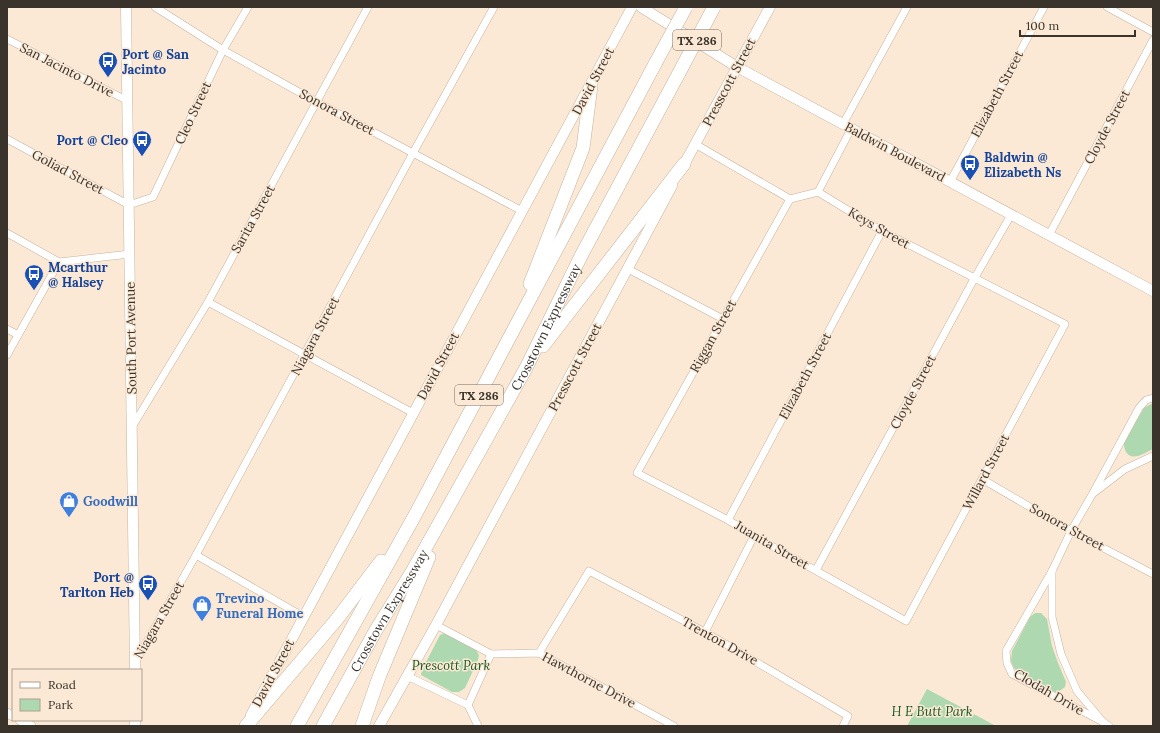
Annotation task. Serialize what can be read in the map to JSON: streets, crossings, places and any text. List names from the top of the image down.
{
  "streets": {
    "highway": ["TX 286", "Crosstown Expressway"],
    "main road": [
      "David Street",
      "Presscott Street",
      "Baldwin Boulevard",
      "South Port Avenue"
    ],
    "street": [
      "San Jacinto Drive",
      "Elizabeth Street",
      "Sonora Street",
      "Cleo Street",
      "Cloyde Street",
      "Goliad Street",
      "Sarita Street",
      "Keys Street",
      "Niagara Street",
      "Riggan Street",
      "Willard Street",
      "Juanita Street",
      "Trenton Drive",
      "Hawthorne Drive",
      "Clodah Drive"
    ]
  },
  "crossings": [
    ["San Jacinto Drive", "South Port Avenue"],
    ["David Street", "Sonora Street"],
    ["Presscott Street", "Baldwin Boulevard"],
    ["Presscott Street", "Hawthorne Drive"],
    ["Elizabeth Street", "Baldwin Boulevard"],
    ["Elizabeth Street", "Keys Street"],
    ["Elizabeth Street", "Juanita Street"],
    ["Sonora Street", "Cleo Street"],
    ["Sonora Street", "Sarita Street"],
    ["Sonora Street", "Niagara Street"],
    ["Sonora Street", "Willard Street"],
    ["Sonora Street", "Clodah Drive"],
    ["Cleo Street", "Goliad Street"],
    ["Cleo Street", "South Port Avenue"],
    ["Cloyde Street", "Baldwin Boulevard"],
    ["Cloyde Street", "Keys Street"],
    ["Cloyde Street", "Juanita Street"],
    ["Goliad Street", "South Port Avenue"],
    ["Sarita Street", "South Port Avenue"],
    ["Keys Street", "Willard Street"],
    ["Niagara Street", "South Port Avenue"],
    ["Riggan Street", "Juanita Street"],
    ["Willard Street", "Juanita Street"],
    ["Trenton Drive", "Hawthorne Drive"]
  ],
  "parks": ["Prescott Park", "H E Butt Park"],
  "places": {
    "bus stop": [
      "Port @ San Jacinto",
      "Port @ Cleo",
      "Baldwin @ Elizabeth Ns",
      "Mcarthur @ Halsey",
      "Port @ Tarlton Heb"
    ],
    "shop": ["Goodwill", "Trevino Funeral Home"]
  },
  "legend": ["Road", "Park"],
  "scale_bar": "100 m"
}
